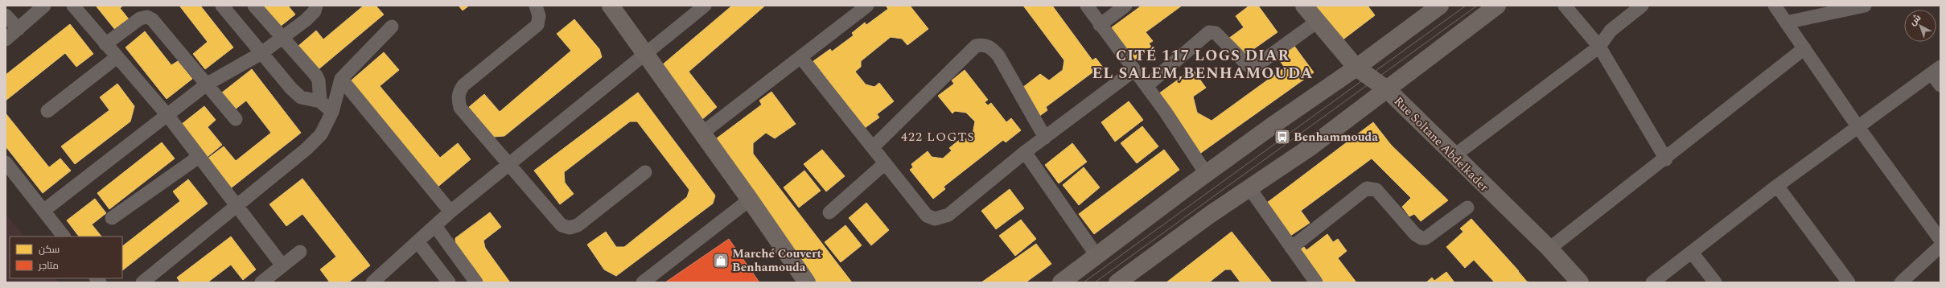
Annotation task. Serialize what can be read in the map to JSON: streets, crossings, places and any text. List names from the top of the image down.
{
  "streets": {
    "main road": ["Rue Soltane Abdelkader"]
  },
  "districts": ["CITÉ 117 LOGS DIAR EL SALEM,BENHAMOUDA", "422 LOGTS"],
  "places": {
    "bus stop": ["Benhammouda"],
    "shop": ["Marché Couvert Benhamouda"]
  },
  "legend": ["سكن", "متاجر"],
  "north": "top left"
}
